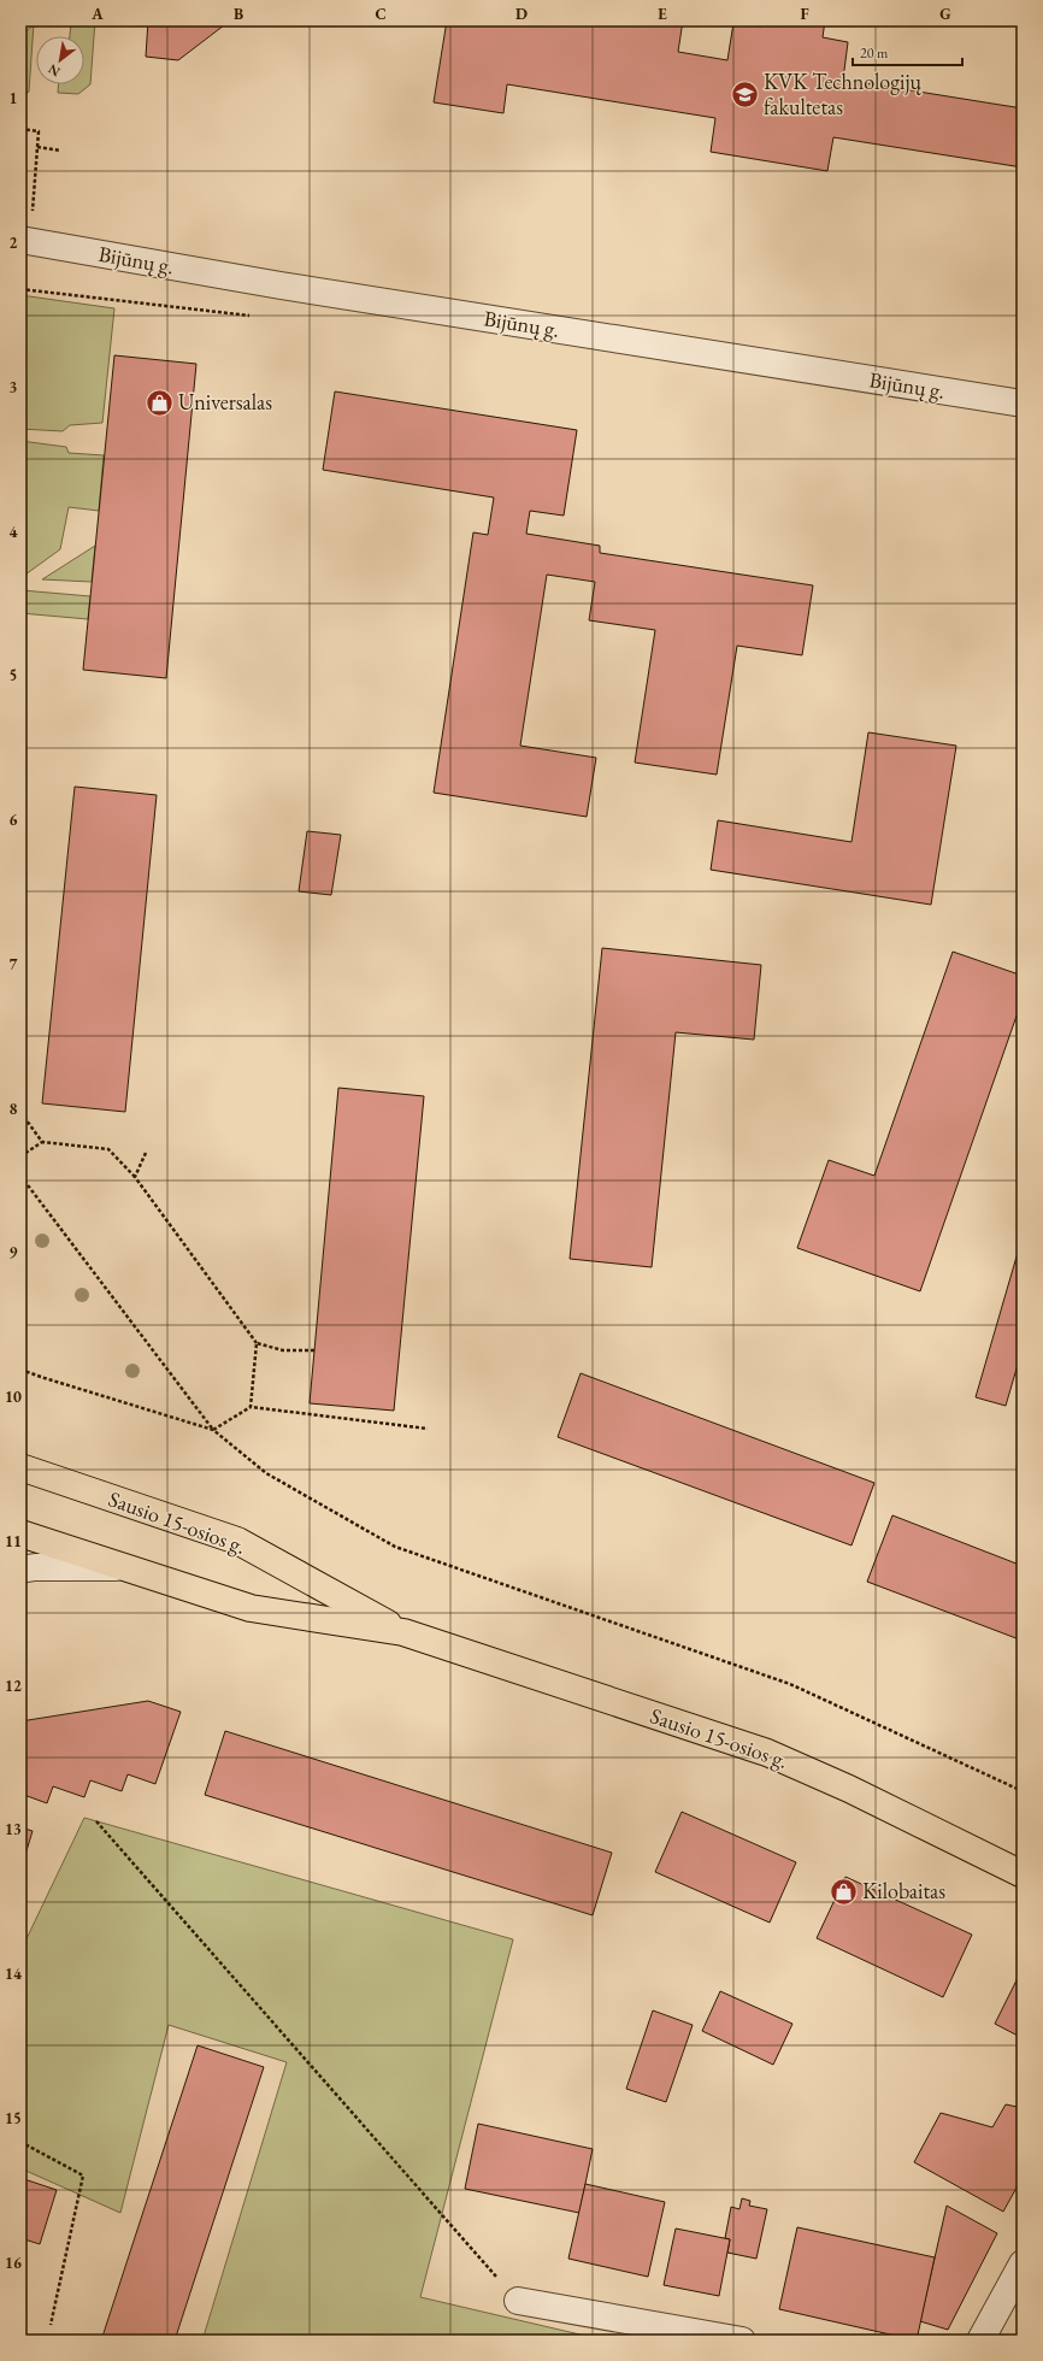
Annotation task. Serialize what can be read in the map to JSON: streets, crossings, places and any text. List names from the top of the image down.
{
  "streets": {
    "main road": ["Sausio 15-osios g."],
    "street": ["Bijūnų g."]
  },
  "places": {
    "school or university": ["KVK Technologijų fakultetas"],
    "shop": ["Universalas", "Kilobaitas"]
  },
  "scale_bar": "20 m",
  "north": "bottom left",
  "grid": {
    "columns": [
      "A",
      "B",
      "C",
      "D",
      "E",
      "F",
      "G"
    ],
    "rows": [
      "1",
      "2",
      "3",
      "4",
      "5",
      "6",
      "7",
      "8",
      "9",
      "10",
      "11",
      "12",
      "13",
      "14",
      "15",
      "16"
    ]
  }
}
